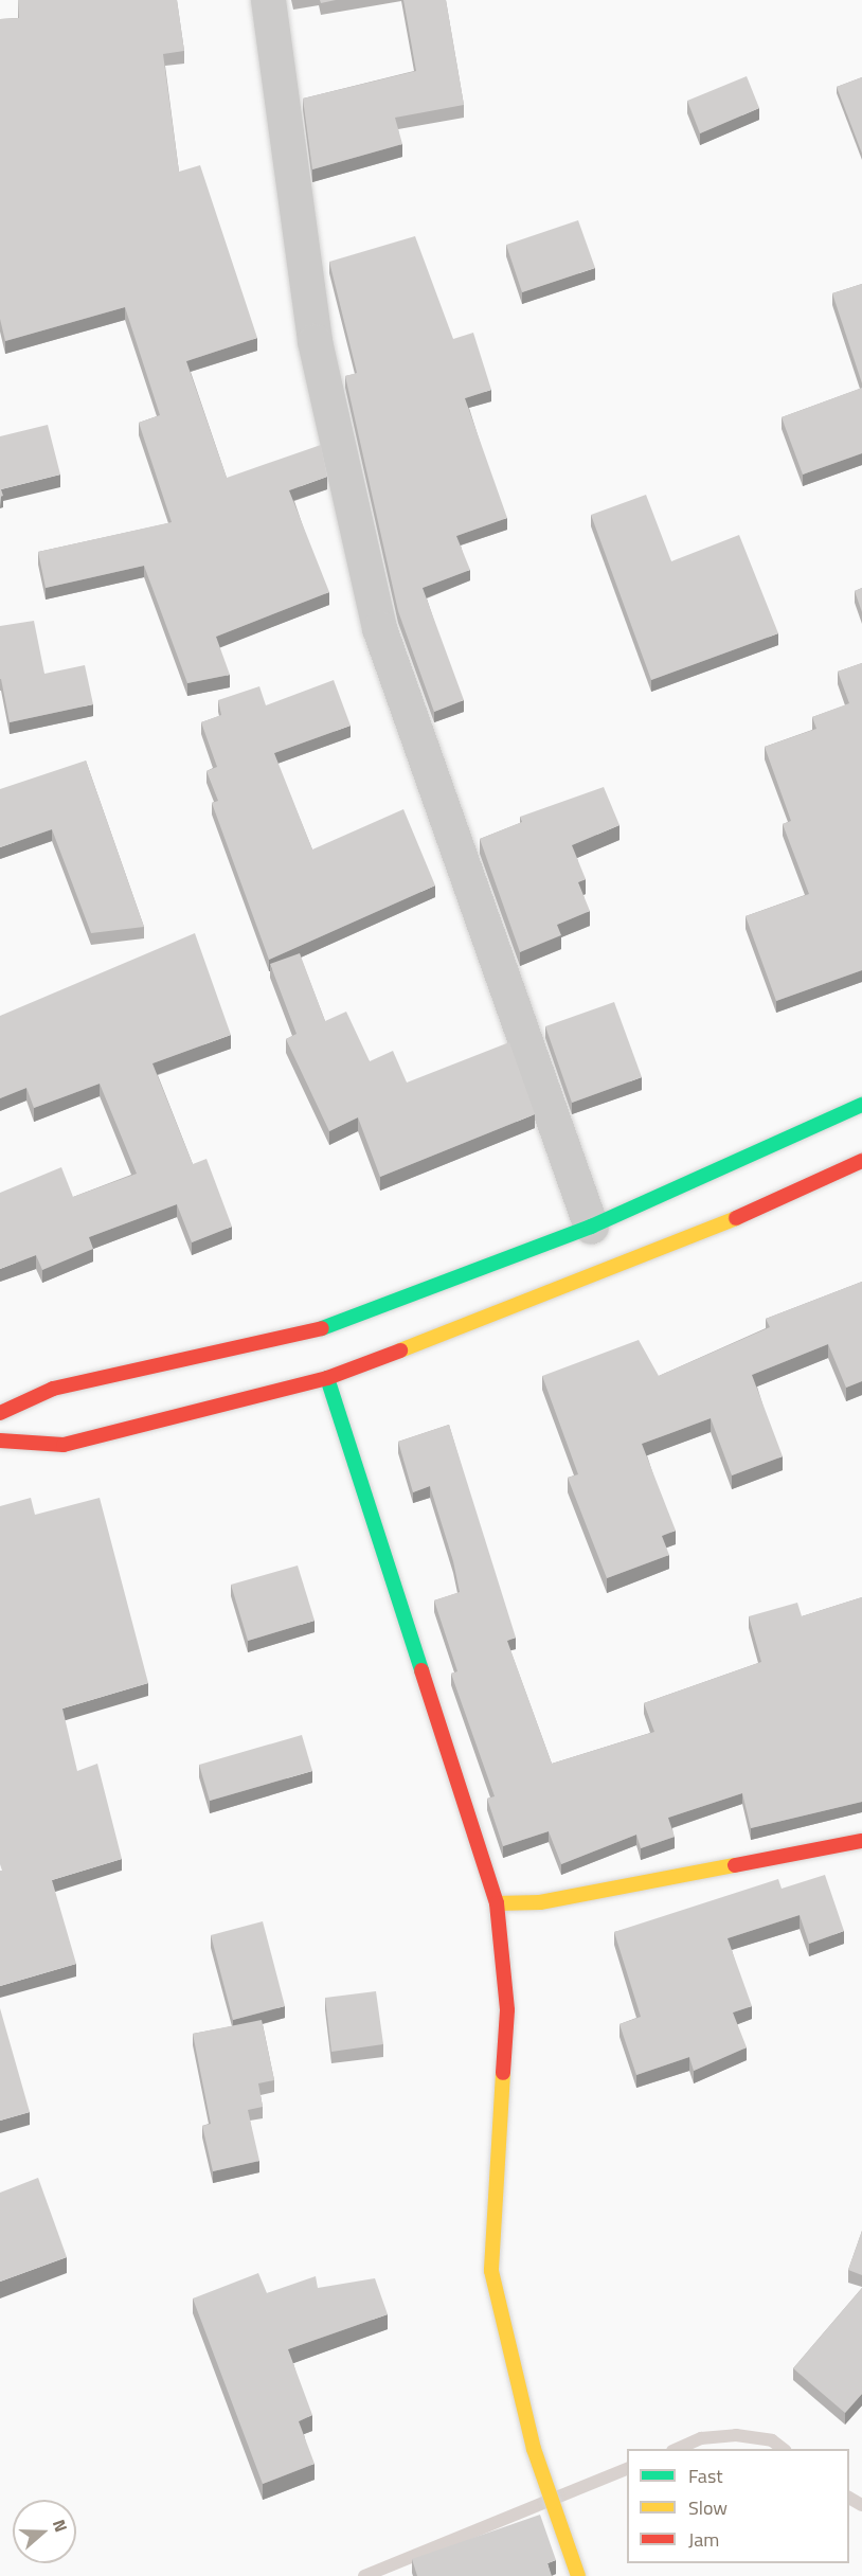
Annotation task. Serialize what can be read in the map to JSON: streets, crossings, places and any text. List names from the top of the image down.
{
  "legend": ["Fast", "Slow", "Jam"],
  "north": "right"
}
